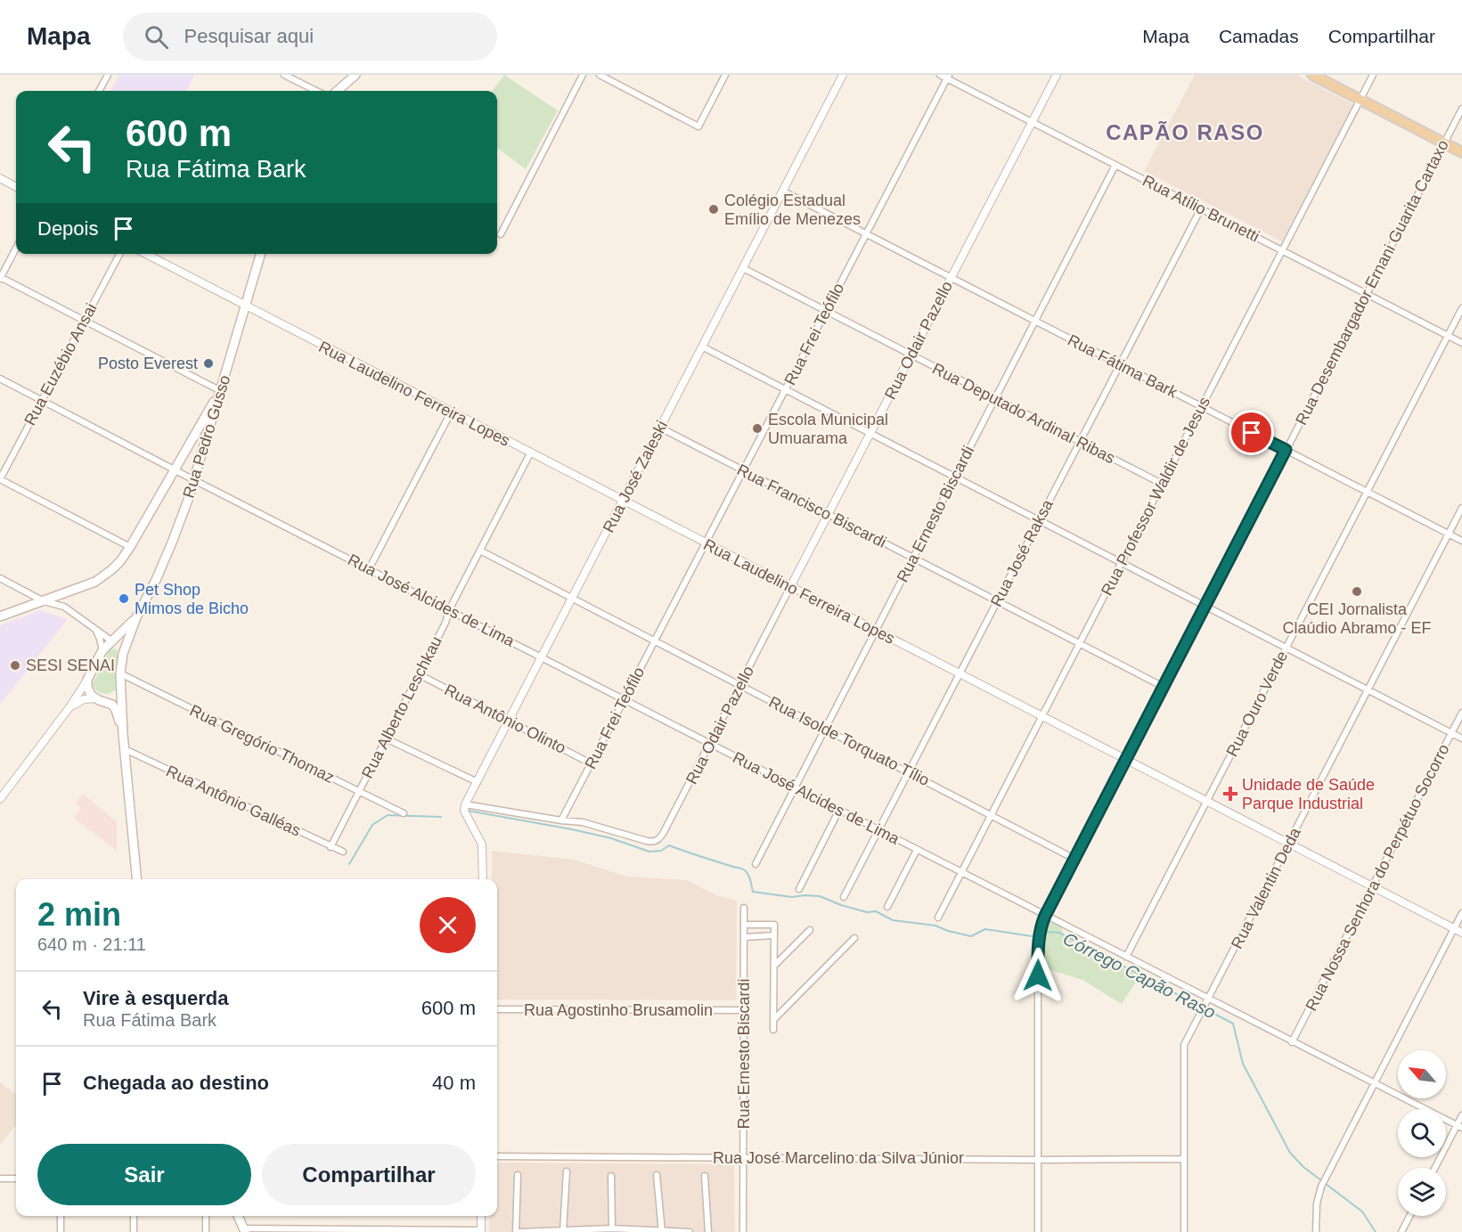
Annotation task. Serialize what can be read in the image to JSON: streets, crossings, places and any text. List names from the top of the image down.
{
  "streets": {
    "main road": ["Rua Pedro Gusso"],
    "street": [
      "Rua Atílio Brunetti",
      "Rua Desembargador Ernani Guarita Cartaxo",
      "Rua Frei Teófilo",
      "Rua Odair Pazello",
      "Rua Euzébio Ansai",
      "Rua Fátima Bark",
      "Rua Laudelino Ferreira Lopes",
      "Rua Deputado Ardinal Ribas",
      "Rua José Zaleski",
      "Rua Professor Waldir de Jesus",
      "Rua Francisco Biscardi",
      "Rua Ernesto Biscardi",
      "Rua José Raksa",
      "Rua José Alcides de Lima",
      "Rua Ouro Verde",
      "Rua Alberto Leschkau",
      "Rua Antônio Olinto",
      "Rua Isolde Torquato Tílio",
      "Rua Gregório Thomaz",
      "Rua Antônio Galléas",
      "Rua Nossa Senhora do Perpétuo Socorro",
      "Rua Valentin Deda",
      "Rua Agostinho Brusamolin",
      "Rua José Marcelino da Silva Júnior"
    ]
  },
  "crossings": [
    ["Rua Atílio Brunetti", "Rua Desembargador Ernani Guarita Cartaxo"],
    ["Rua Atílio Brunetti", "Rua Frei Teófilo"],
    ["Rua Atílio Brunetti", "Rua Odair Pazello"],
    ["Rua Atílio Brunetti", "Rua Professor Waldir de Jesus"],
    ["Rua Atílio Brunetti", "Rua Ernesto Biscardi"],
    ["Rua Atílio Brunetti", "Rua José Raksa"],
    ["Rua Atílio Brunetti", "Rua Ouro Verde"],
    ["Rua Desembargador Ernani Guarita Cartaxo", "Rua Fátima Bark"],
    ["Rua Desembargador Ernani Guarita Cartaxo", "Rua Laudelino Ferreira Lopes"],
    ["Rua Desembargador Ernani Guarita Cartaxo", "Rua Francisco Biscardi"],
    ["Rua Desembargador Ernani Guarita Cartaxo", "Rua José Alcides de Lima"],
    ["Rua Desembargador Ernani Guarita Cartaxo", "Rua Isolde Torquato Tílio"],
    ["Rua Desembargador Ernani Guarita Cartaxo", "Rua José Marcelino da Silva Júnior"],
    ["Rua Frei Teófilo", "Rua Odair Pazello"],
    ["Rua Frei Teófilo", "Rua Fátima Bark"],
    ["Rua Frei Teófilo", "Rua Laudelino Ferreira Lopes"],
    ["Rua Frei Teófilo", "Rua Deputado Ardinal Ribas"],
    ["Rua Frei Teófilo", "Rua Francisco Biscardi"],
    ["Rua Frei Teófilo", "Rua José Alcides de Lima"],
    ["Rua Frei Teófilo", "Rua Antônio Olinto"],
    ["Rua Frei Teófilo", "Rua Isolde Torquato Tílio"],
    ["Rua Odair Pazello", "Rua Fátima Bark"],
    ["Rua Odair Pazello", "Rua Laudelino Ferreira Lopes"],
    ["Rua Odair Pazello", "Rua Deputado Ardinal Ribas"],
    ["Rua Odair Pazello", "Rua Francisco Biscardi"],
    ["Rua Odair Pazello", "Rua José Alcides de Lima"],
    ["Rua Odair Pazello", "Rua Isolde Torquato Tílio"],
    ["Rua Euzébio Ansai", "Rua José Alcides de Lima"],
    ["Rua Fátima Bark", "Rua José Zaleski"],
    ["Rua Fátima Bark", "Rua Professor Waldir de Jesus"],
    ["Rua Fátima Bark", "Rua Ernesto Biscardi"],
    ["Rua Fátima Bark", "Rua José Raksa"],
    ["Rua Fátima Bark", "Rua Ouro Verde"],
    ["Rua Fátima Bark", "Rua Valentin Deda"],
    ["Rua Laudelino Ferreira Lopes", "Rua Pedro Gusso"],
    ["Rua Laudelino Ferreira Lopes", "Rua José Zaleski"],
    ["Rua Laudelino Ferreira Lopes", "Rua Professor Waldir de Jesus"],
    ["Rua Laudelino Ferreira Lopes", "Rua Ernesto Biscardi"],
    ["Rua Laudelino Ferreira Lopes", "Rua José Raksa"],
    ["Rua Laudelino Ferreira Lopes", "Rua Ouro Verde"],
    ["Rua Laudelino Ferreira Lopes", "Rua Alberto Leschkau"],
    ["Rua Laudelino Ferreira Lopes", "Rua Nossa Senhora do Perpétuo Socorro"],
    ["Rua Laudelino Ferreira Lopes", "Rua Valentin Deda"],
    ["Rua Deputado Ardinal Ribas", "Rua José Zaleski"],
    ["Rua Deputado Ardinal Ribas", "Rua Professor Waldir de Jesus"],
    ["Rua Deputado Ardinal Ribas", "Rua Ernesto Biscardi"],
    ["Rua Deputado Ardinal Ribas", "Rua José Raksa"],
    ["Rua Pedro Gusso", "Rua José Alcides de Lima"],
    ["Rua Pedro Gusso", "Rua Gregório Thomaz"],
    ["Rua Pedro Gusso", "Rua Antônio Galléas"],
    ["Rua José Zaleski", "Rua Francisco Biscardi"],
    ["Rua José Zaleski", "Rua José Alcides de Lima"],
    ["Rua José Zaleski", "Rua Antônio Olinto"],
    ["Rua José Zaleski", "Rua Isolde Torquato Tílio"],
    ["Rua Professor Waldir de Jesus", "Rua Francisco Biscardi"],
    ["Rua Professor Waldir de Jesus", "Rua José Alcides de Lima"],
    ["Rua Professor Waldir de Jesus", "Rua Isolde Torquato Tílio"],
    ["Rua Francisco Biscardi", "Rua Ernesto Biscardi"],
    ["Rua Francisco Biscardi", "Rua José Raksa"],
    ["Rua Ernesto Biscardi", "Rua José Alcides de Lima"],
    ["Rua Ernesto Biscardi", "Rua Isolde Torquato Tílio"],
    ["Rua Ernesto Biscardi", "Rua Agostinho Brusamolin"],
    ["Rua Ernesto Biscardi", "Rua José Marcelino da Silva Júnior"],
    ["Rua José Raksa", "Rua José Alcides de Lima"],
    ["Rua José Raksa", "Rua Isolde Torquato Tílio"],
    ["Rua José Alcides de Lima", "Rua Ouro Verde"],
    ["Rua José Alcides de Lima", "Rua Alberto Leschkau"],
    ["Rua José Alcides de Lima", "Rua Nossa Senhora do Perpétuo Socorro"],
    ["Rua José Alcides de Lima", "Rua Valentin Deda"],
    ["Rua Alberto Leschkau", "Rua Antônio Olinto"],
    ["Rua Alberto Leschkau", "Rua Isolde Torquato Tílio"],
    ["Rua Alberto Leschkau", "Rua Gregório Thomaz"],
    ["Rua Alberto Leschkau", "Rua Antônio Galléas"],
    ["Rua Valentin Deda", "Rua José Marcelino da Silva Júnior"]
  ],
  "districts": ["CAPÃO RASO"],
  "water": ["Córrego Capão Raso"],
  "places": {
    "other": [
      "Colégio Estadual Emílio de Menezes",
      "Posto Everest",
      "Escola Municipal Umuarama",
      "CEI Jornalista Claúdio Abramo - EF",
      "Pet Shop Mimos de Bicho",
      "SESI SENAI"
    ],
    "health": ["Unidade de Saúde Parque Industrial"]
  },
  "north": "top left",
  "page": {
    "header": "Mapa",
    "search": "Pesquisar aqui",
    "nav": ["Mapa", "Camadas", "Compartilhar"],
    "turn": ["600 m", "Rua Fátima Bark"],
    "then": "Depois",
    "heading": ["2 min", "640 m · 21:11"],
    "list": [
      {
        "name": "Vire à esquerda",
        "note": "Rua Fátima Bark",
        "value": "600 m"
      },
      {
        "name": "Chegada ao destino",
        "value": "40 m"
      }
    ],
    "buttons": ["Sair", "Compartilhar"]
  }
}
